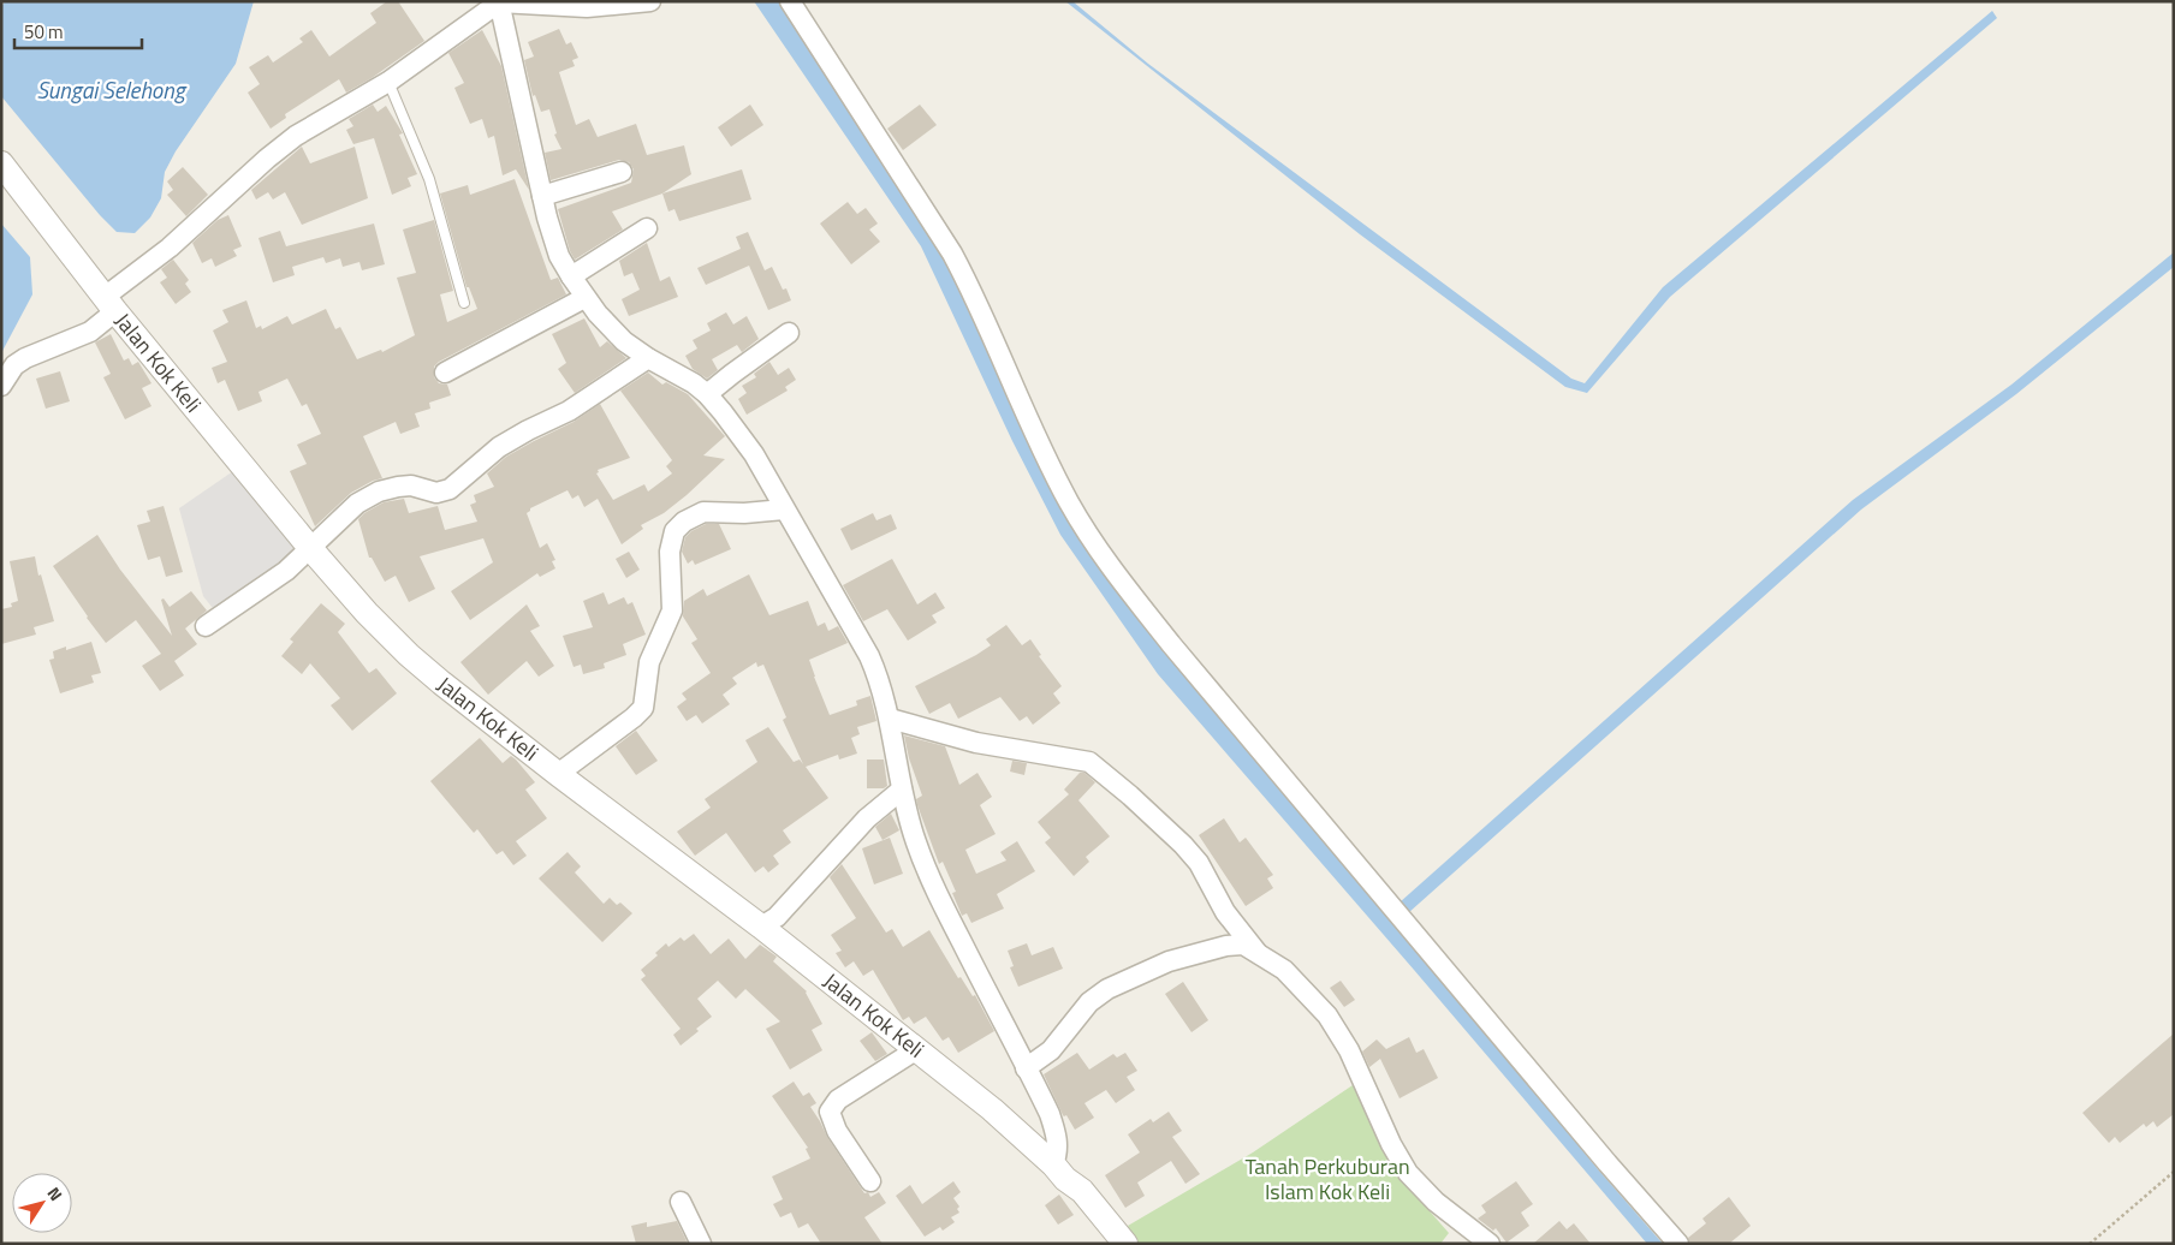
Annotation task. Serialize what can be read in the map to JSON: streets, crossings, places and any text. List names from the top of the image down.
{
  "streets": {
    "street": ["Jalan Kok Keli"]
  },
  "water": ["Sungai Selehong"],
  "parks": ["Tanah Perkuburan Islam Kok Keli"],
  "scale_bar": "50 m",
  "north": "top right"
}
